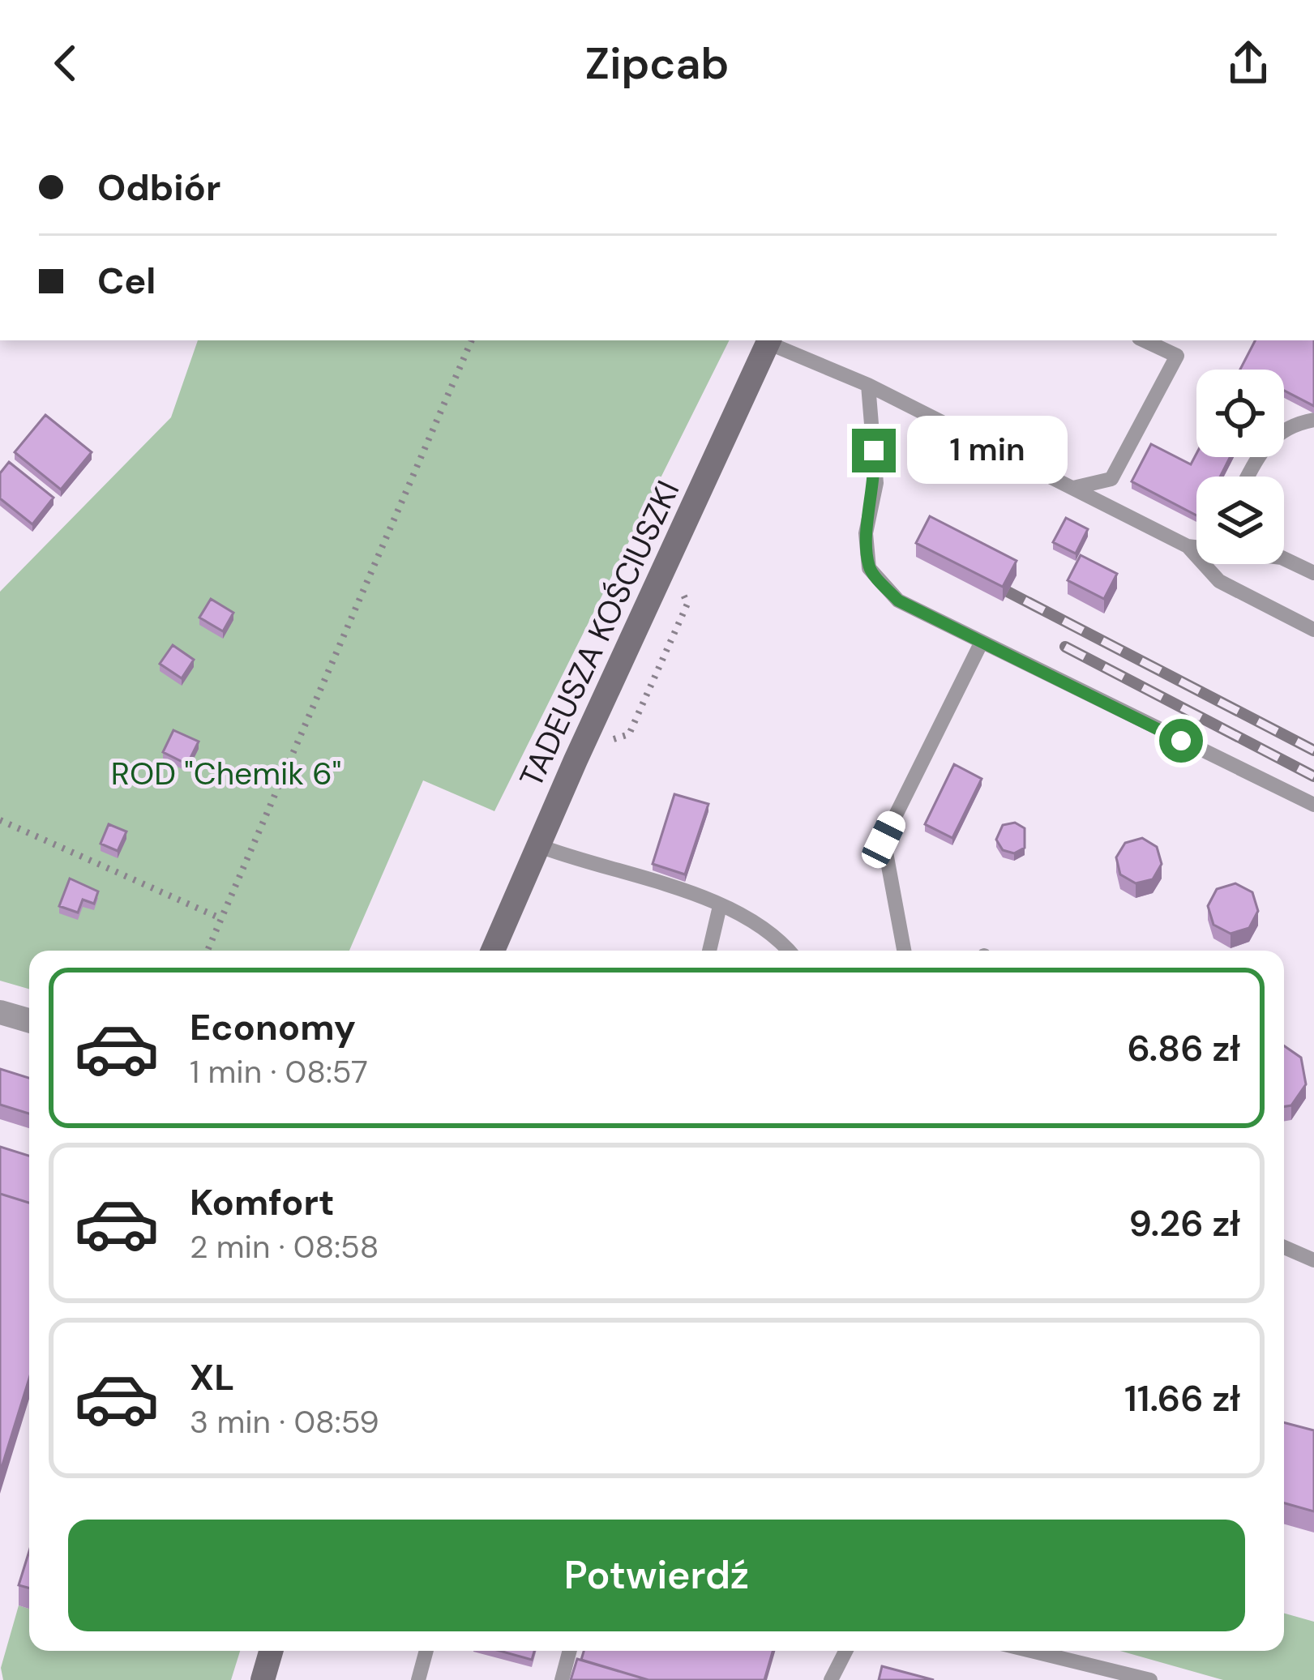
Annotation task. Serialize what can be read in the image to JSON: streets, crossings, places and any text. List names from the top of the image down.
{
  "streets": {
    "main road": ["TADEUSZA KOŚCIUSZKI"]
  },
  "parks": ["ROD \"Chemik 6\""],
  "page": {
    "header": "Zipcab",
    "banner": ["Odbiór", "Cel"],
    "bubble": "1 min",
    "list": [
      {
        "name": "Economy",
        "note": "1 min · 08:57",
        "value": "6.86 zł"
      },
      {
        "name": "Komfort",
        "note": "2 min · 08:58",
        "value": "9.26 zł"
      },
      {
        "name": "XL",
        "note": "3 min · 08:59",
        "value": "11.66 zł"
      }
    ],
    "buttons": "Potwierdź"
  }
}
